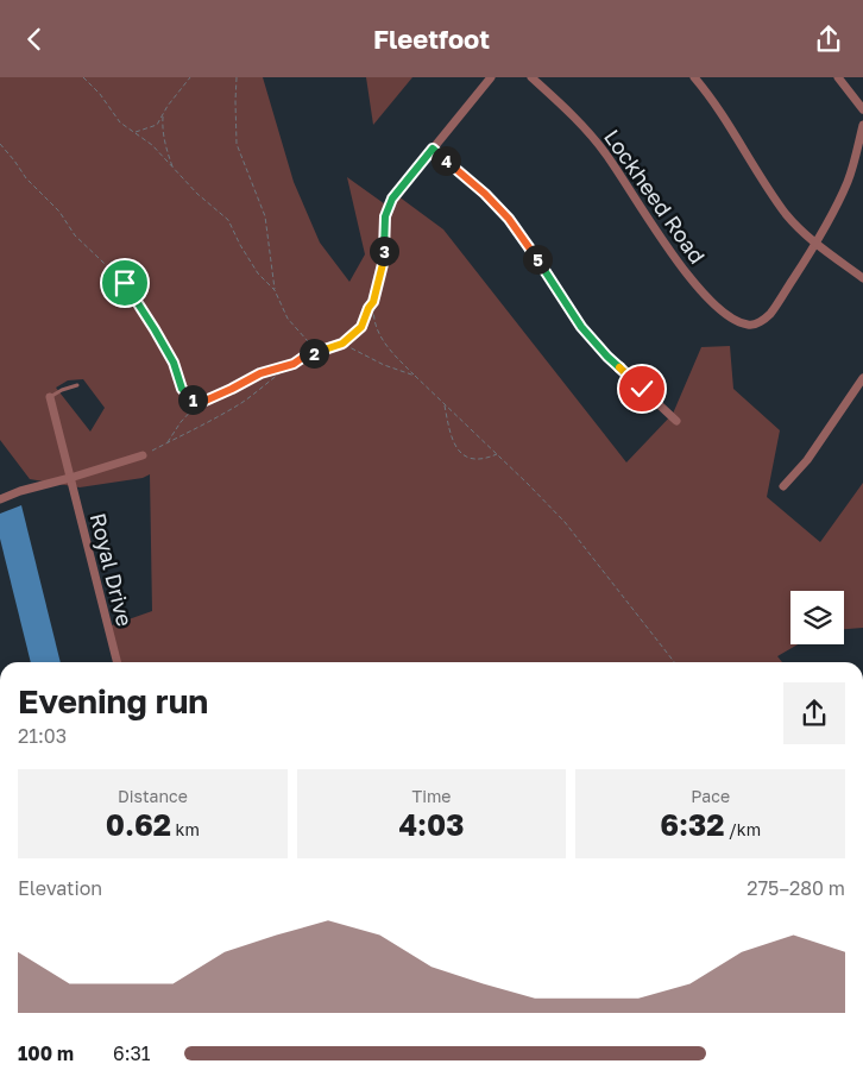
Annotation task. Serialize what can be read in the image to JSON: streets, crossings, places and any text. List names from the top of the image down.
{
  "streets": {
    "street": ["Lockheed Road", "Royal Drive"]
  },
  "page": {
    "header": "Fleetfoot",
    "pins": [
      "4",
      "3",
      "5",
      "2",
      "1"
    ],
    "heading": ["Evening run", "21:03"],
    "stats": [
      ["Distance", "0.62 km"],
      ["Time", "4:03"],
      ["Pace", "6:32 /km"]
    ],
    "chart": ["Elevation", "275–280 m"],
    "list": [
      {
        "name": "100 m",
        "note": "6:31"
      }
    ]
  }
}
